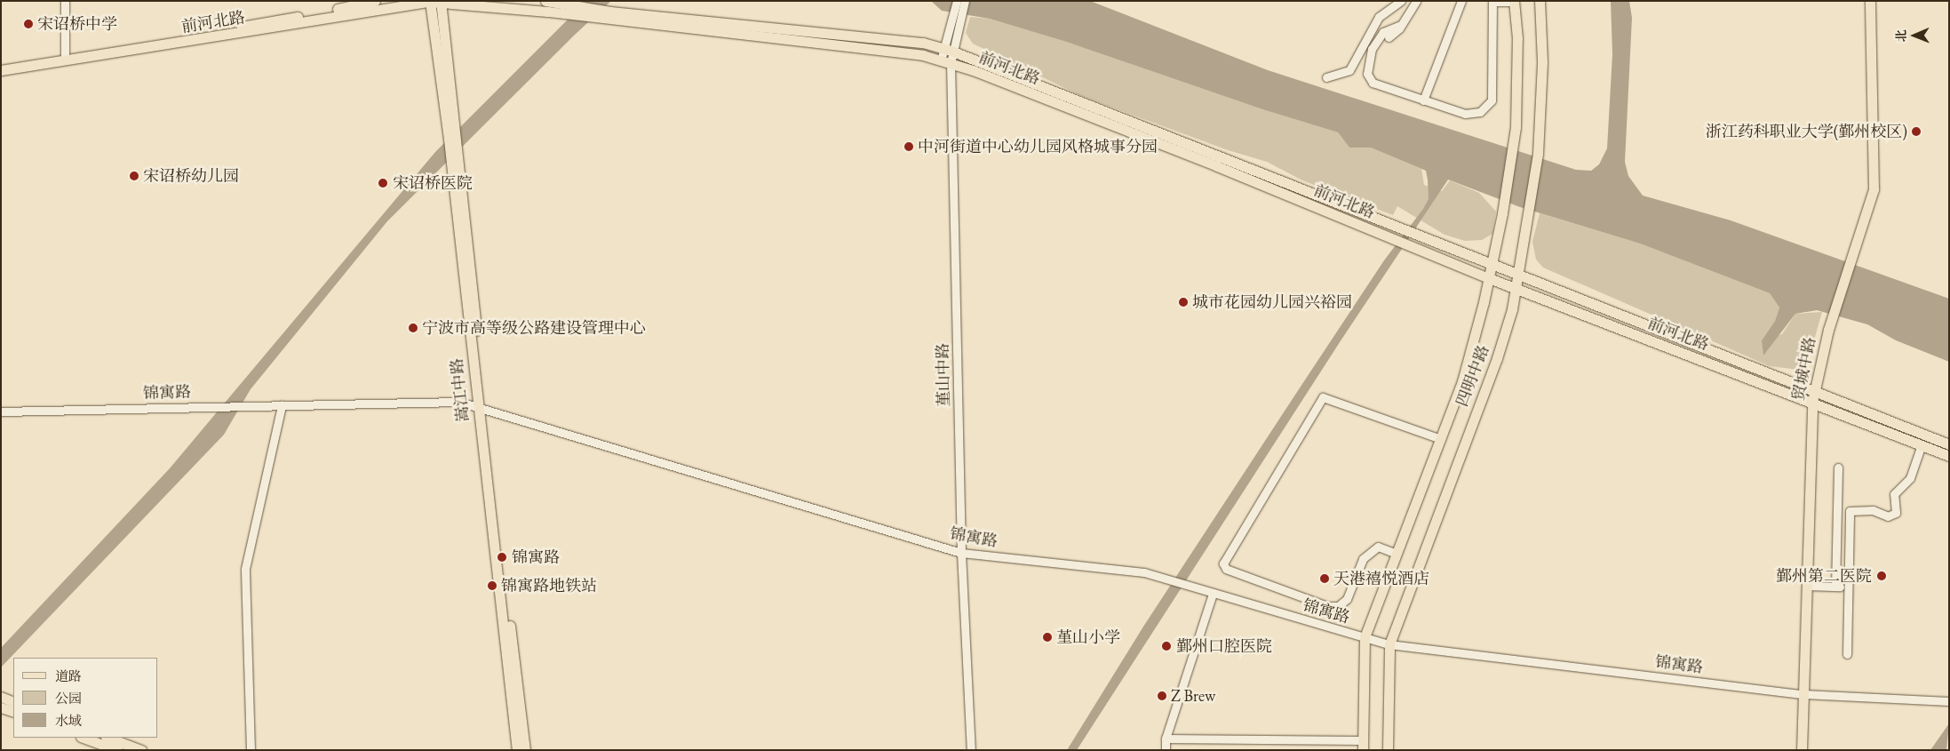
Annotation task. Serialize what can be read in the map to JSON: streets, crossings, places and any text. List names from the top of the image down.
{
  "streets": {
    "main road": [
      "前河北路",
      "贸城中路",
      "四明中路",
      "嵩江中路"
    ],
    "street": ["堇山中路", "锦寓路"]
  },
  "crossings": [
    ["前河北路", "贸城中路"],
    ["前河北路", "堇山中路"],
    ["前河北路", "四明中路"],
    ["前河北路", "嵩江中路"],
    ["贸城中路", "锦寓路"],
    ["堇山中路", "锦寓路"],
    ["四明中路", "锦寓路"],
    ["嵩江中路", "锦寓路"]
  ],
  "places": [
    "宋诏桥中学",
    "浙江药科职业大学(鄞州校区)",
    "中河街道中心幼儿园风格城事分园",
    "宋诏桥幼儿园",
    "宋诏桥医院",
    "城市花园幼儿园兴裕园",
    "宁波市高等级公路建设管理中心",
    "锦寓路",
    "鄞州第二医院",
    "天港禧悦酒店",
    "锦寓路地铁站",
    "堇山小学",
    "鄞州口腔医院",
    "Z Brew"
  ],
  "legend": ["道路", "公园", "水域"],
  "north": "left"
}
